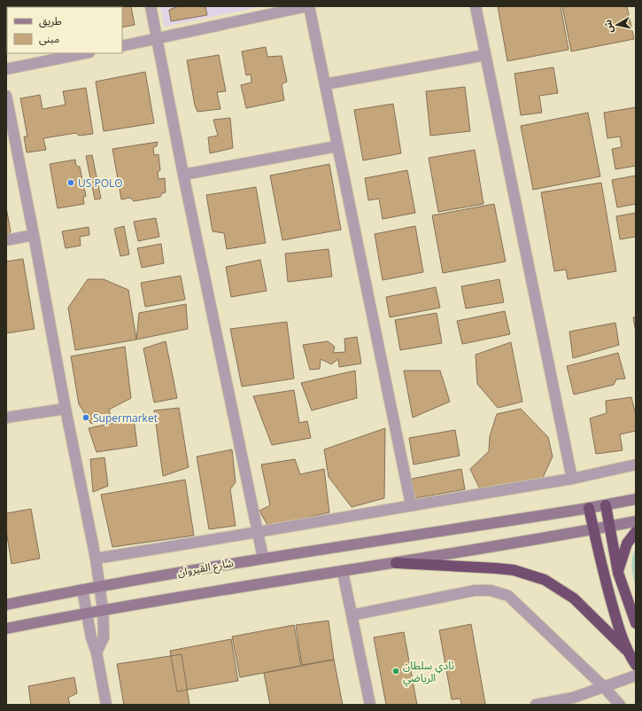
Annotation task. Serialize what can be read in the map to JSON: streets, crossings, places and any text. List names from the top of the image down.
{
  "streets": {
    "main road": ["شارع القيروان"]
  },
  "places": ["US POLO", "Supermarket", "نادي سلطان الرياضي"],
  "legend": ["طريق", "مبنى"],
  "north": "left"
}
